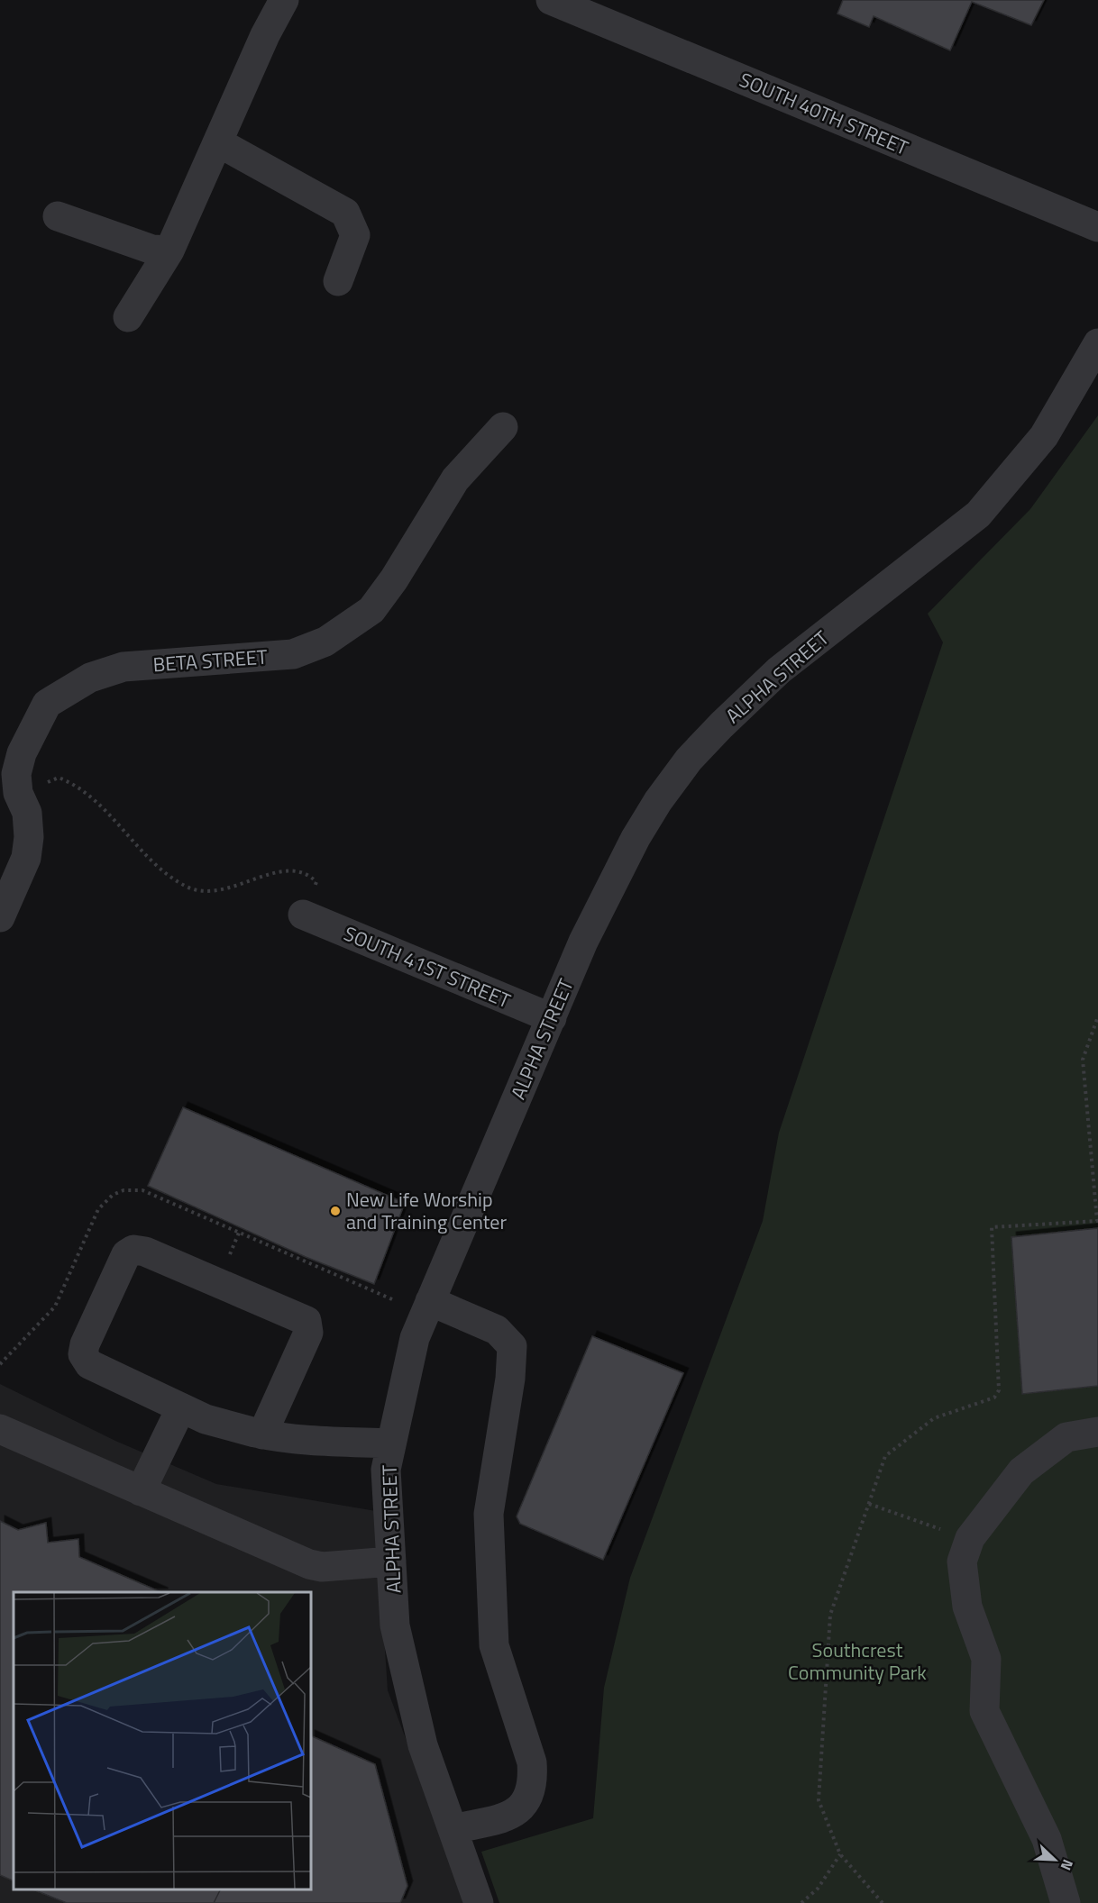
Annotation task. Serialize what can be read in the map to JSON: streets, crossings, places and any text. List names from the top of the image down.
{
  "streets": {
    "street": [
      "SOUTH 40TH STREET",
      "BETA STREET",
      "ALPHA STREET",
      "SOUTH 41ST STREET"
    ]
  },
  "crossings": [
    ["ALPHA STREET", "SOUTH 41ST STREET"]
  ],
  "parks": ["Southcrest Community Park"],
  "places": ["New Life Worship and Training Center"],
  "north": "bottom right"
}
